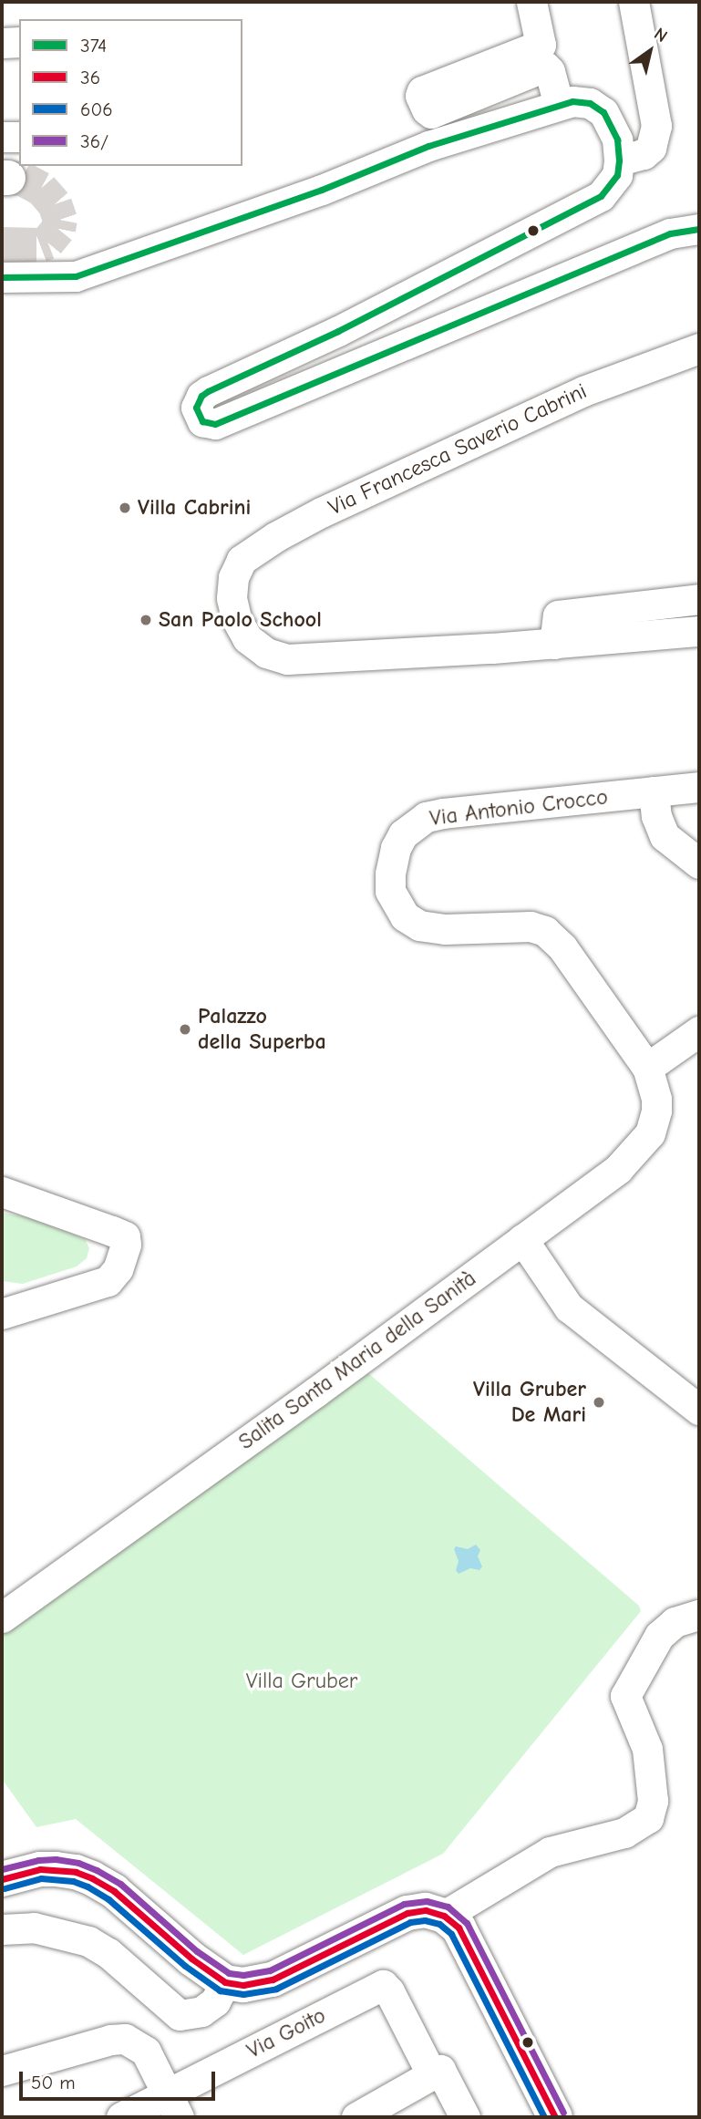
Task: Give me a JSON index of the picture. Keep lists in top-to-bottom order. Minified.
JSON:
{"streets":{"street":["Via Francesca Saverio Cabrini","Via Antonio Crocco","Salita Santa Maria della Sanità","Via Goito"]},"crossings":[["Via Antonio Crocco","Salita Santa Maria della Sanità"]],"parks":["Villa Gruber"],"places":["Villa Cabrini","San Paolo School","Palazzo della Superba","Villa Gruber De Mari"],"lines":["transit line 374","transit line 36/","transit line 36","transit line 606"],"legend":["374","36","606","36/"],"scale_bar":"50 m","north":"top right"}
